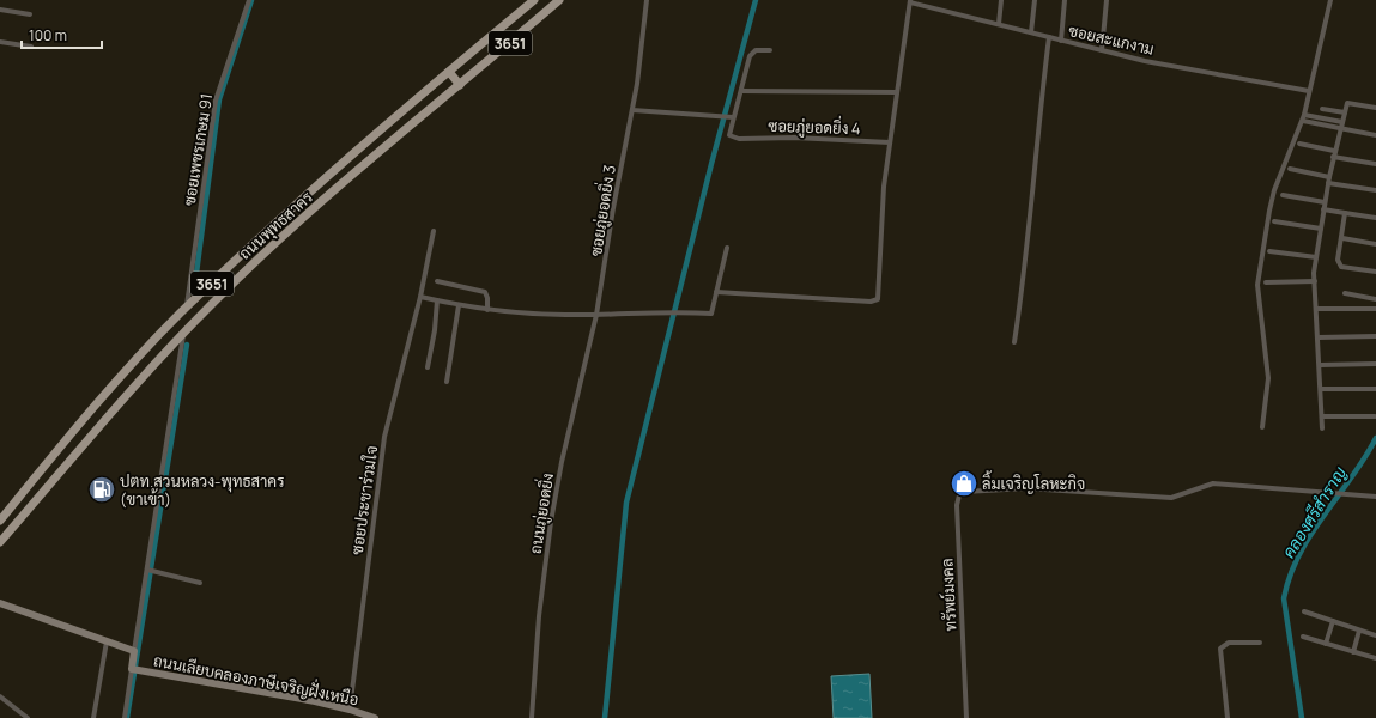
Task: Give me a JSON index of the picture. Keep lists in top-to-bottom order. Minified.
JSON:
{"streets":{"main road":["3651","ถนนพุทธสาคร","ถนนเลียบคลองภาษีเจริญฝั่งเหนือ"],"street":["ซอยสะแกงาม","ซอยภู่ยอดยิ่ง 4","ซอยเพชรเกษม 91","ซอยภู่ยอดยิ่ง 3","ซอยประชาร่วมใจ","ถนนภู่ยอดยิ่ง","ทรัพย์มงคล"]},"crossings":[["ซอยเพชรเกษม 91","ถนนพุทธสาคร"],["ซอยภู่ยอดยิ่ง 3","ถนนภู่ยอดยิ่ง"],["ซอยประชาร่วมใจ","ถนนเลียบคลองภาษีเจริญฝั่งเหนือ"]],"water":["คลองศรีสำราญ"],"places":{"shop":["ลิ้มเจริญโลหะกิจ"],"fuel station":["ปตท.สวนหลวง-พุทธสาคร (ขาเข้า)"]},"scale_bar":"100 m"}
